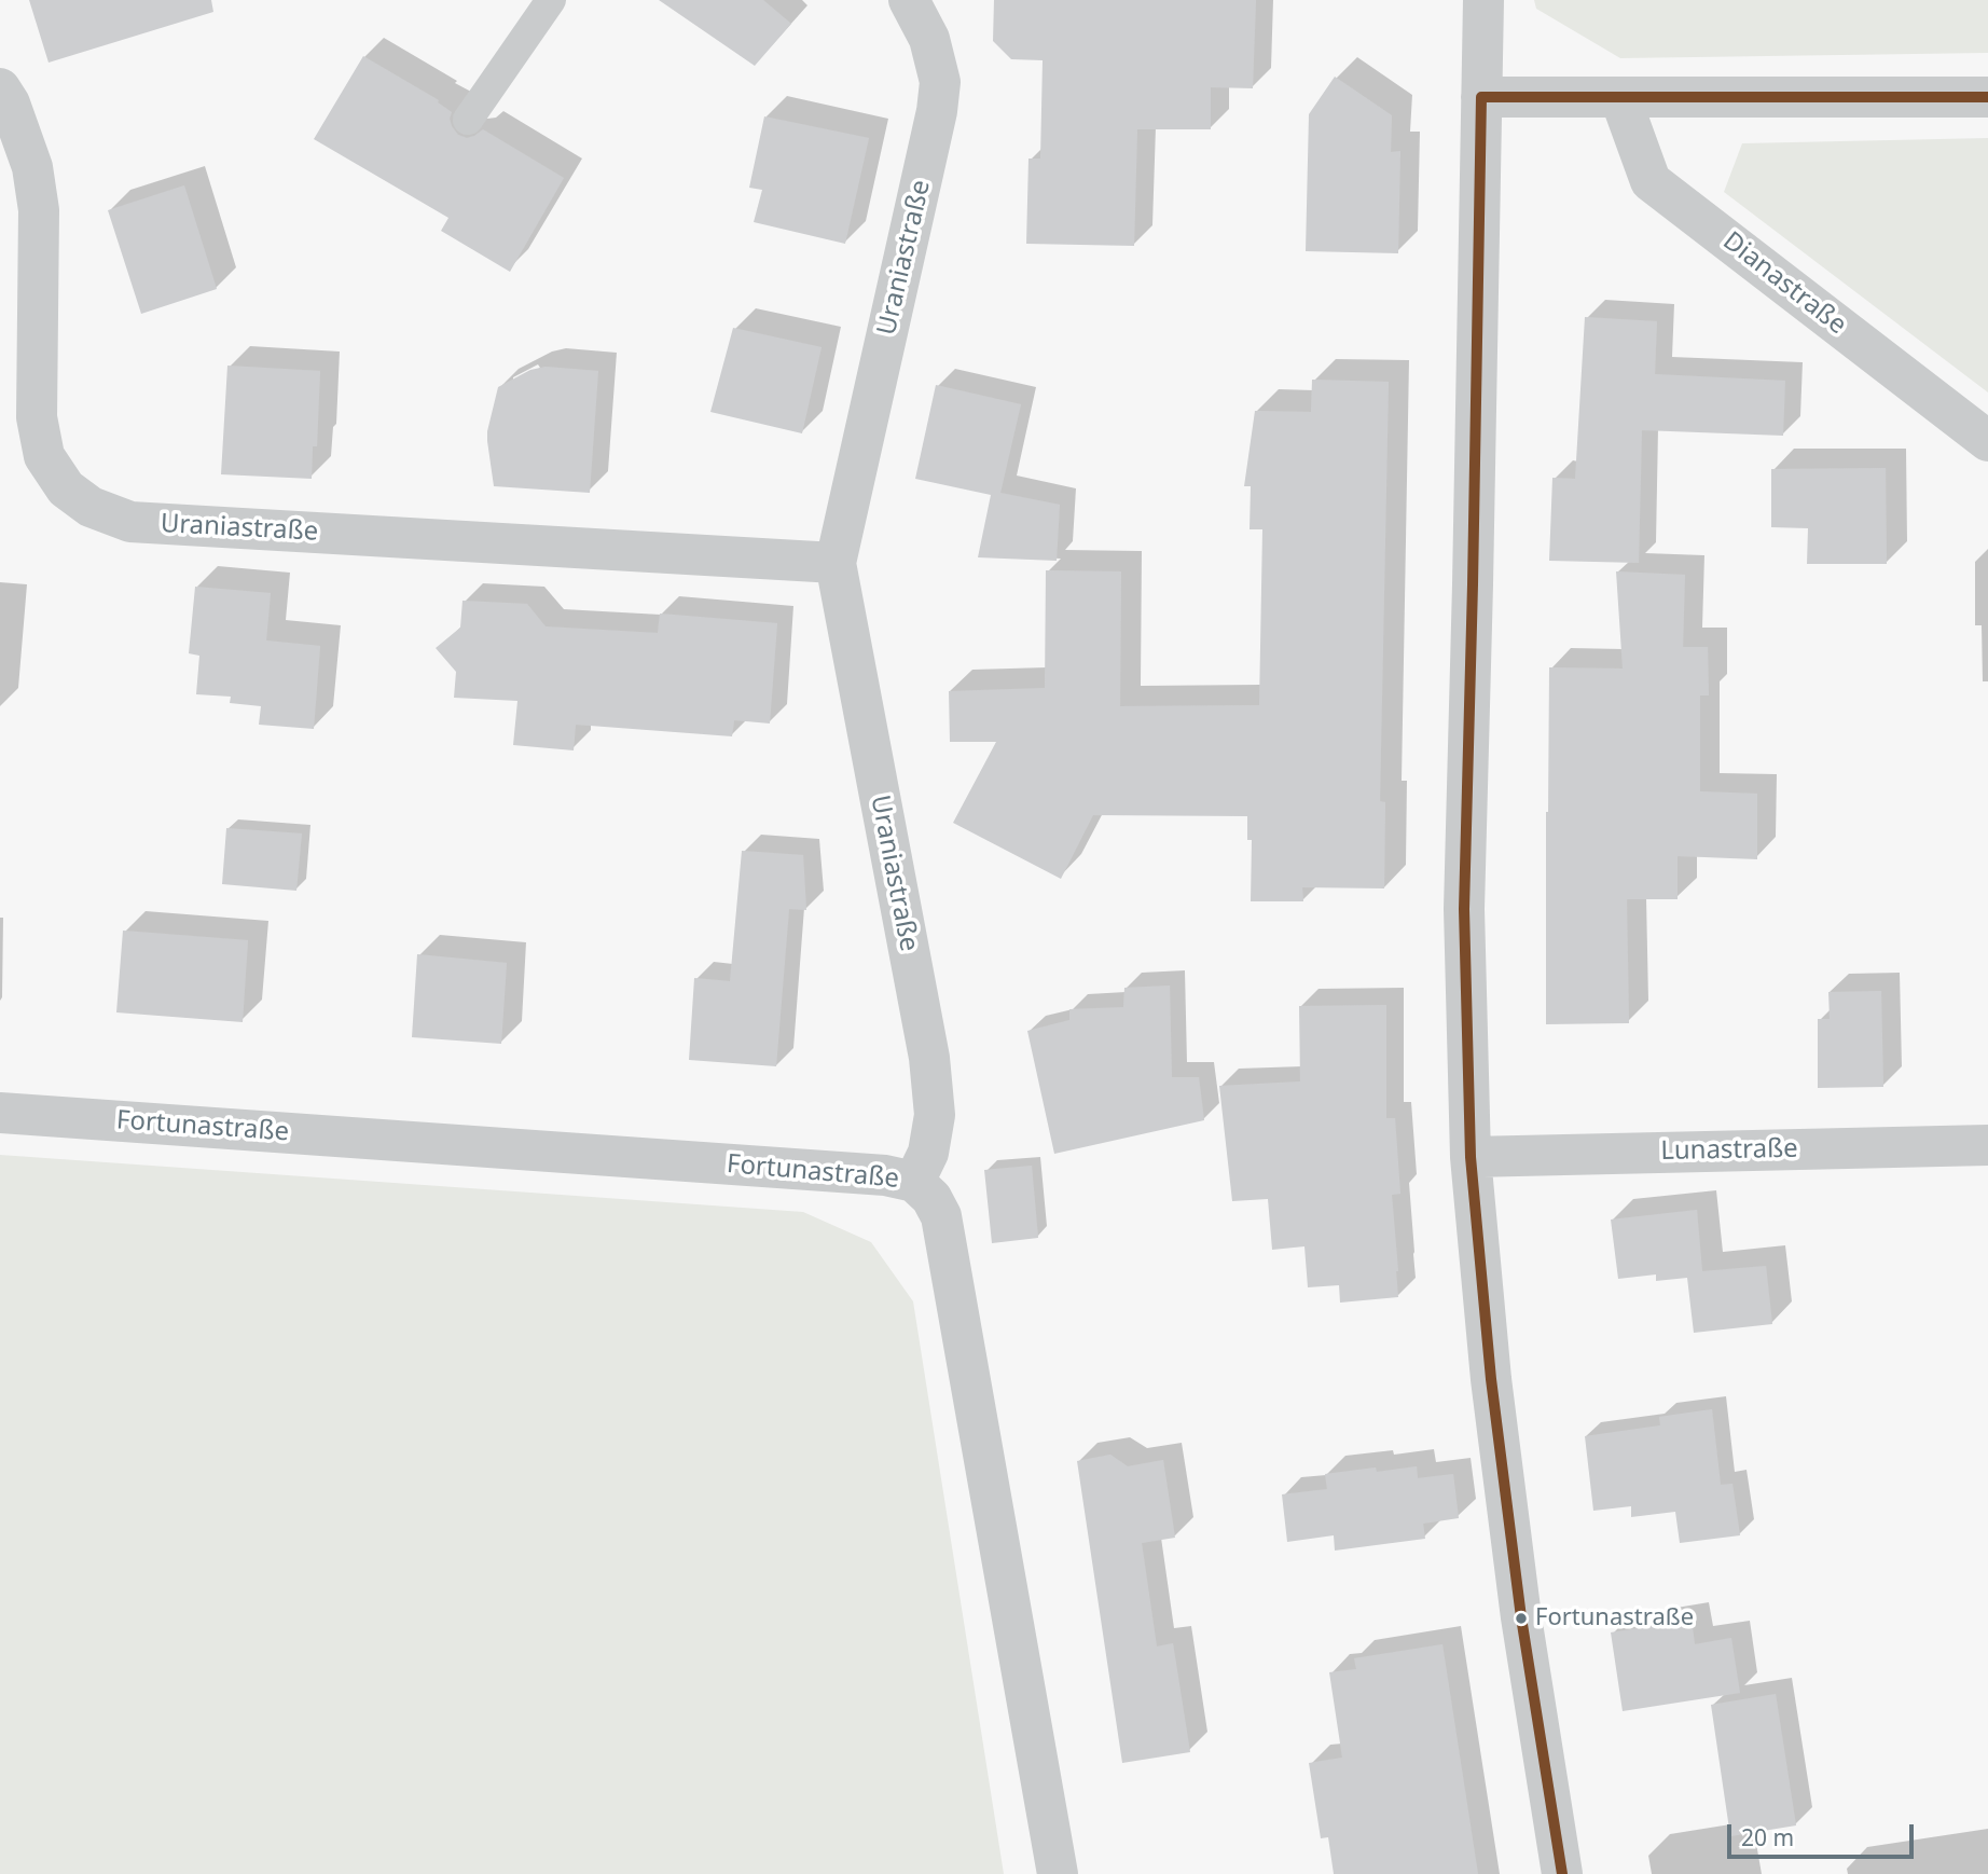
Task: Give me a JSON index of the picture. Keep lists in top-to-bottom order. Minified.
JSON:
{"streets":{"street":["Uraniastraße","Dianastraße","Fortunastraße","Lunastraße"]},"crossings":[["Uraniastraße","Fortunastraße"]],"places":["Fortunastraße"],"scale_bar":"20 m"}
